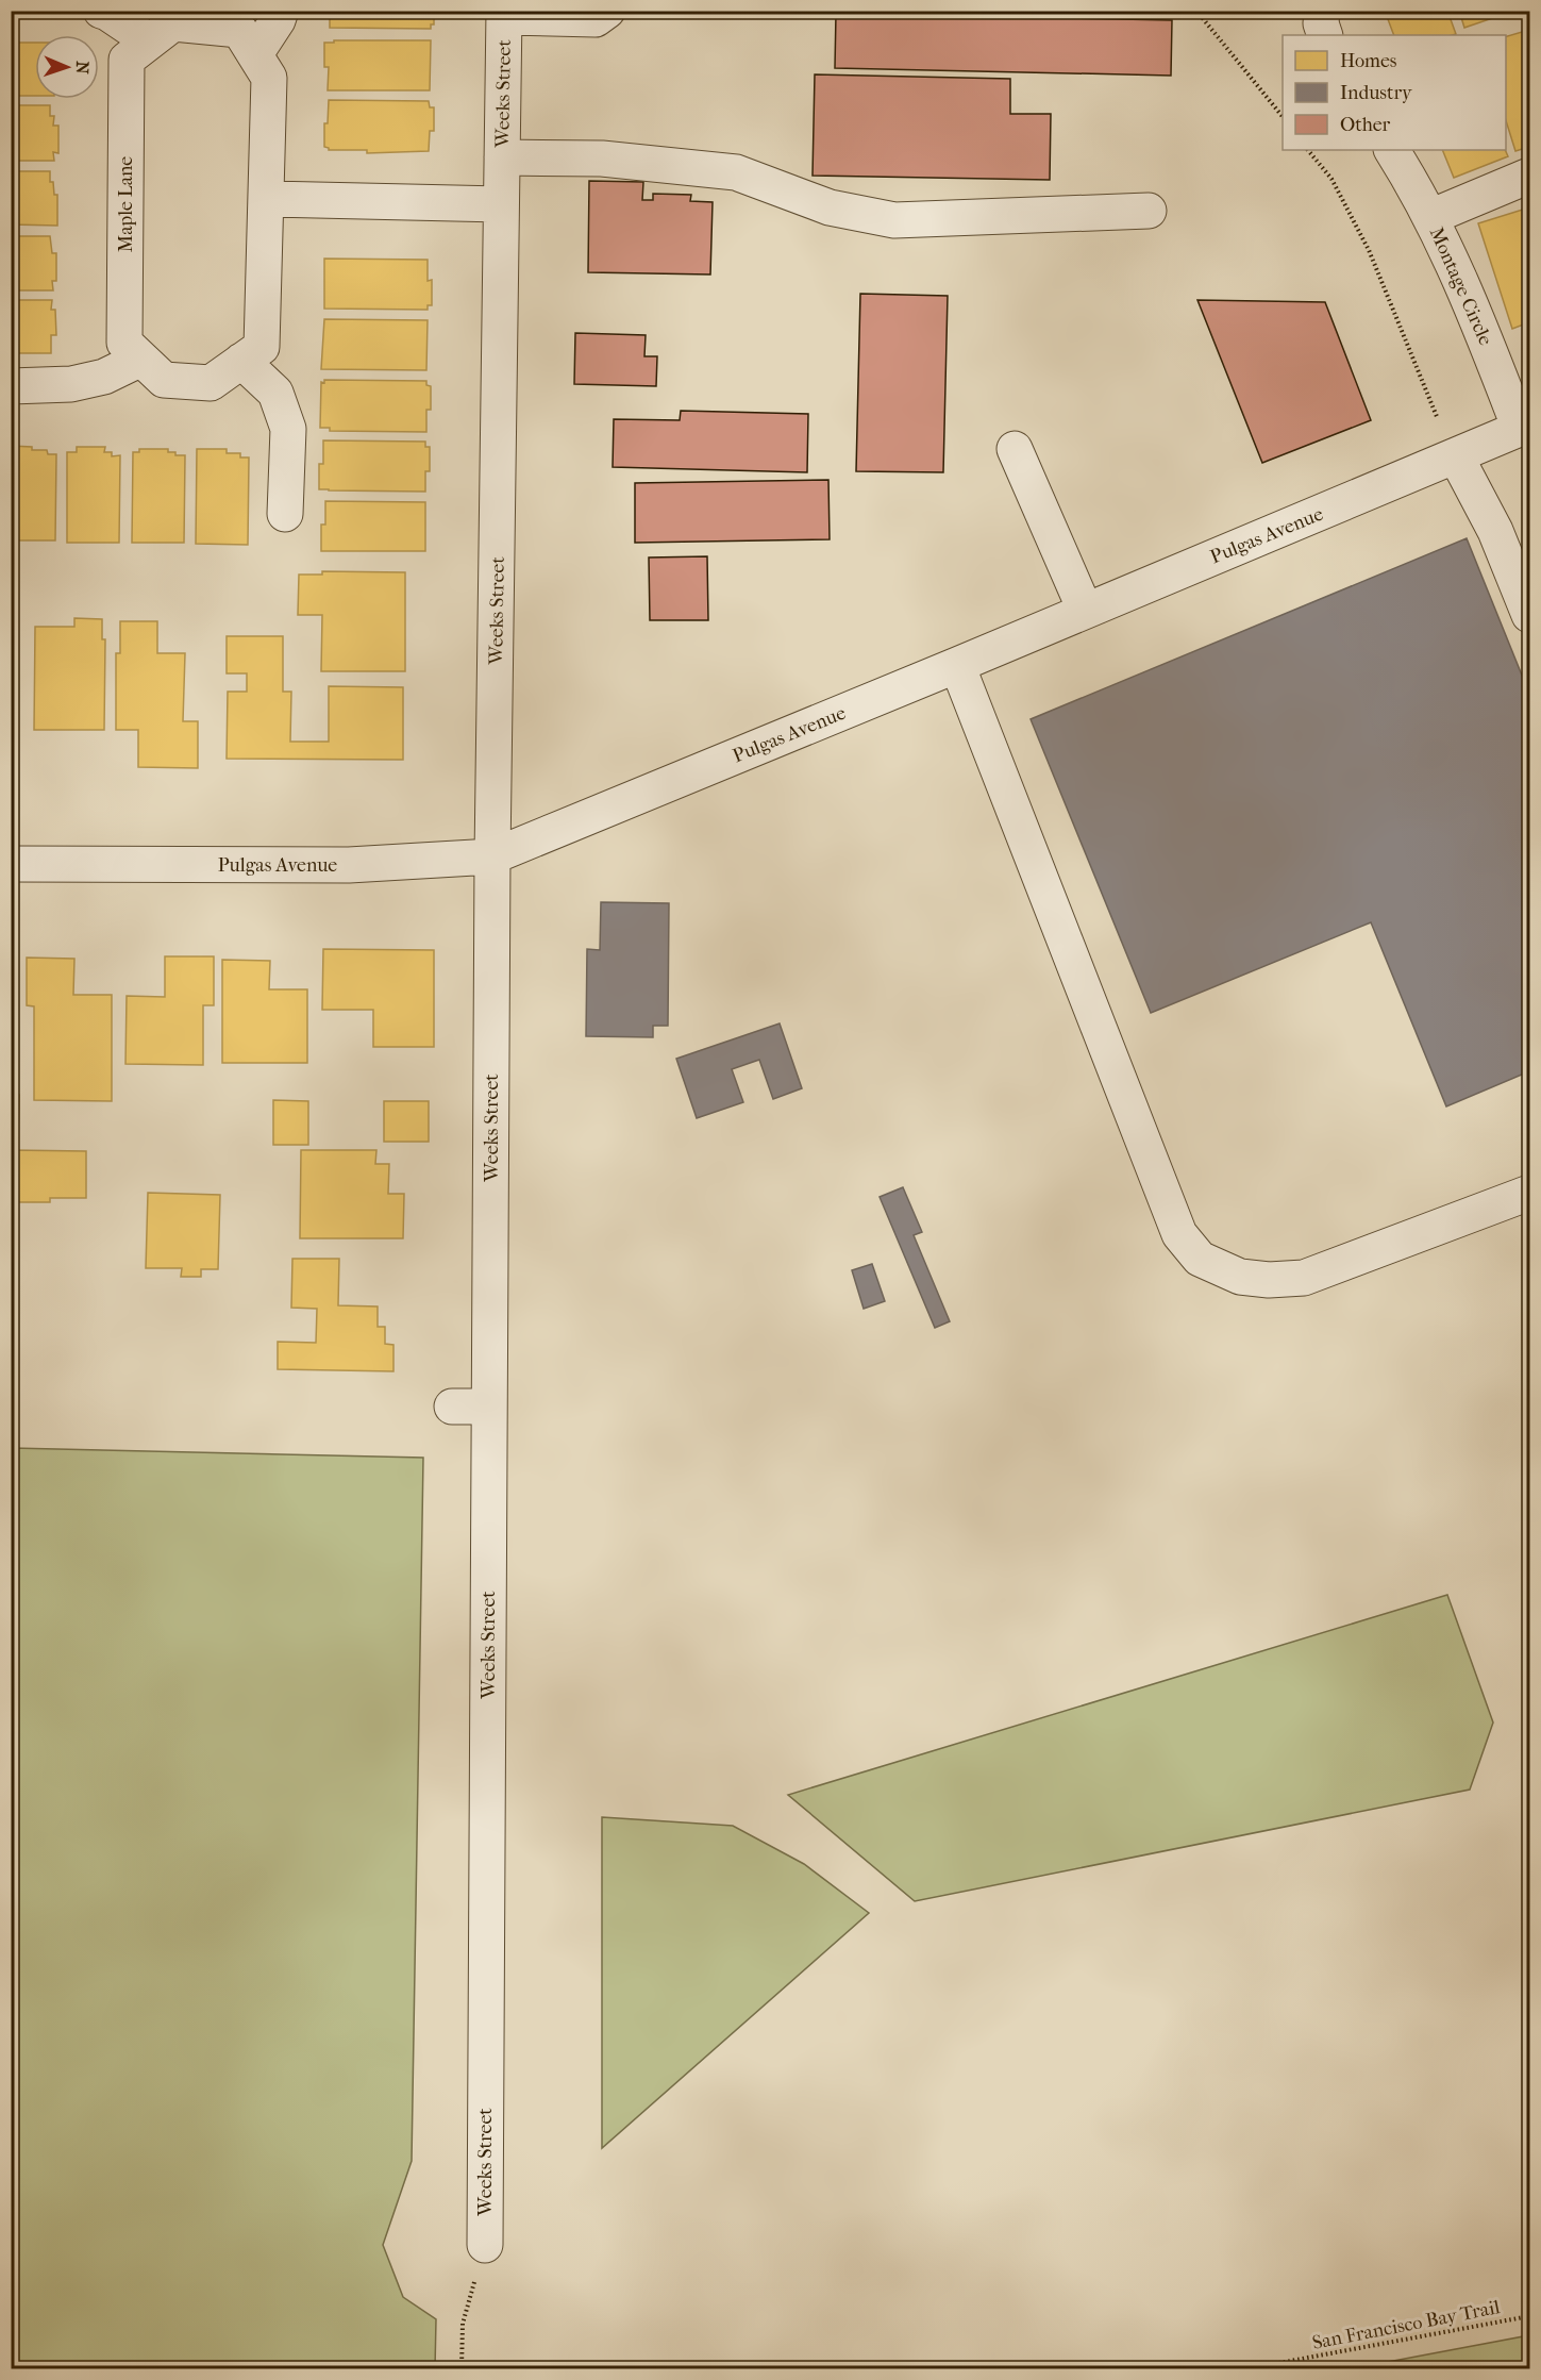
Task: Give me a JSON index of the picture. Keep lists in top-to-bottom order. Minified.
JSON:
{"streets":{"street":["Weeks Street","Maple Lane","Montage Circle","Pulgas Avenue"],"path":["San Francisco Bay Trail"]},"crossings":[["Weeks Street","Pulgas Avenue"],["Montage Circle","Pulgas Avenue"]],"legend":["Homes","Industry","Other"],"north":"right"}
